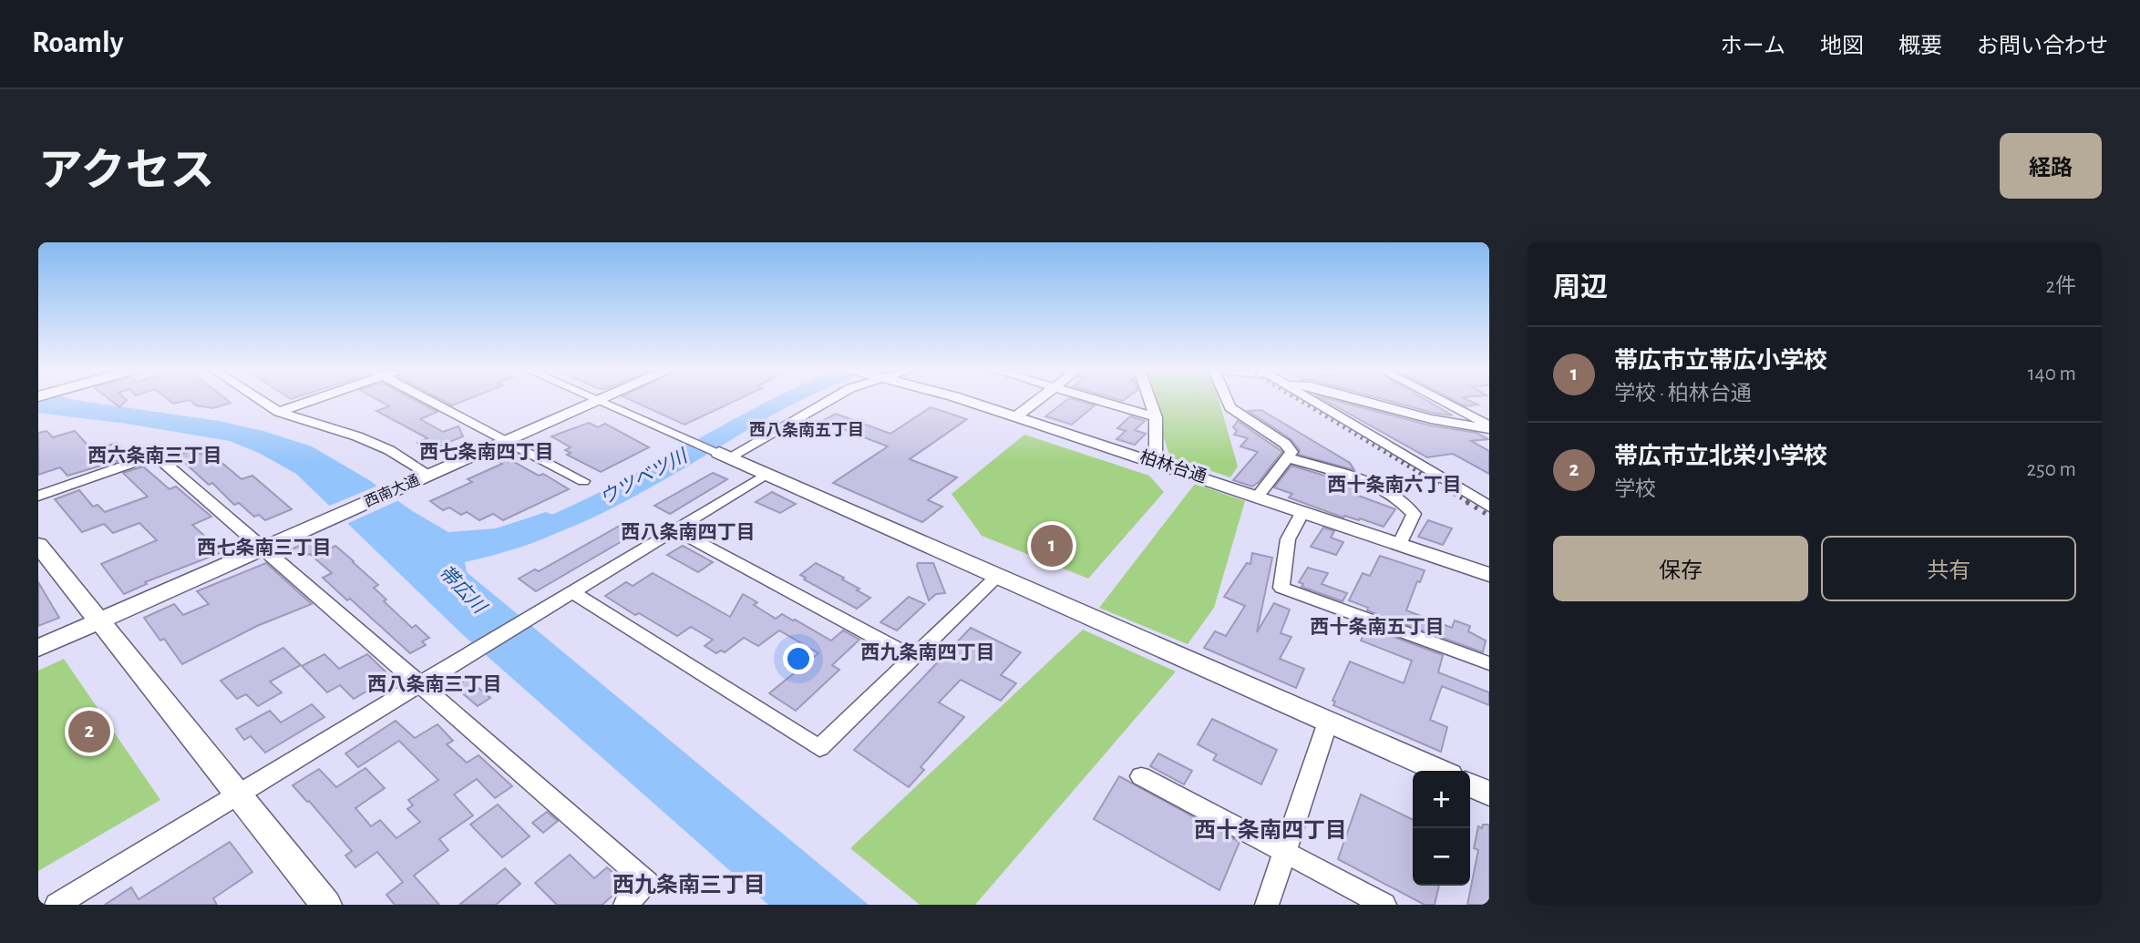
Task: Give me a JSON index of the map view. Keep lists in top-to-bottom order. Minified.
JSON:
{"streets":{"street":["柏林台通","西南大通"]},"districts":["西八条南五丁目","西七条南四丁目","西六条南三丁目","西十条南六丁目","西八条南四丁目","西七条南三丁目","西十条南五丁目","西九条南四丁目","西八条南三丁目","西十条南四丁目","西九条南三丁目"],"water":["ウツベツ川","帯広川"],"page":{"header":"Roamly","nav":["ホーム","地図","概要","お問い合わせ"],"title":"アクセス","buttons":["経路",["保存","共有"]],"heading":["周辺","2件"],"list":[{"mark":"1","name":"帯広市立帯広小学校","note":"学校 · 柏林台通","value":"140 m"},{"mark":"2","name":"帯広市立北栄小学校","note":"学校","value":"250 m"}],"pins":["1","2"],"map_buttons":["+","−"]}}
